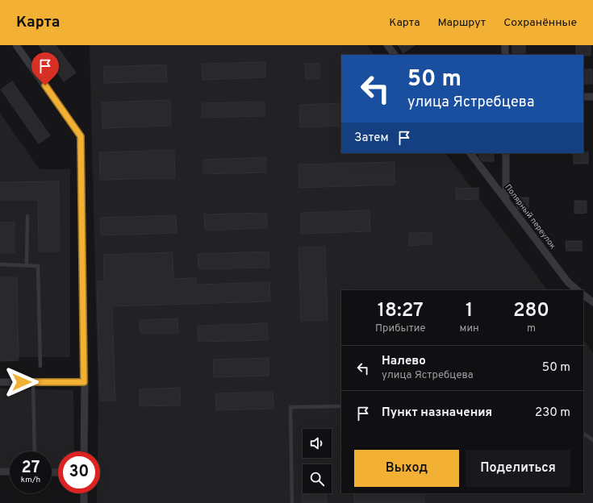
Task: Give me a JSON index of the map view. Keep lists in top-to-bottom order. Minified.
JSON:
{"streets":{"street":["Полярный переулок"]},"page":{"header":"Карта","nav":["Карта","Маршрут","Сохранённые"],"turn":["50 m","улица Ястребцева"],"then":"Затем","eta":["18:27","Прибытие","1","мин","280","m"],"list":[{"name":"Налево","note":"улица Ястребцева","value":"50 m"},{"name":"Пункт назначения","value":"230 m"}],"buttons":["Выход","Поделиться"],"speed":"27 km/h","limit":"30"}}
